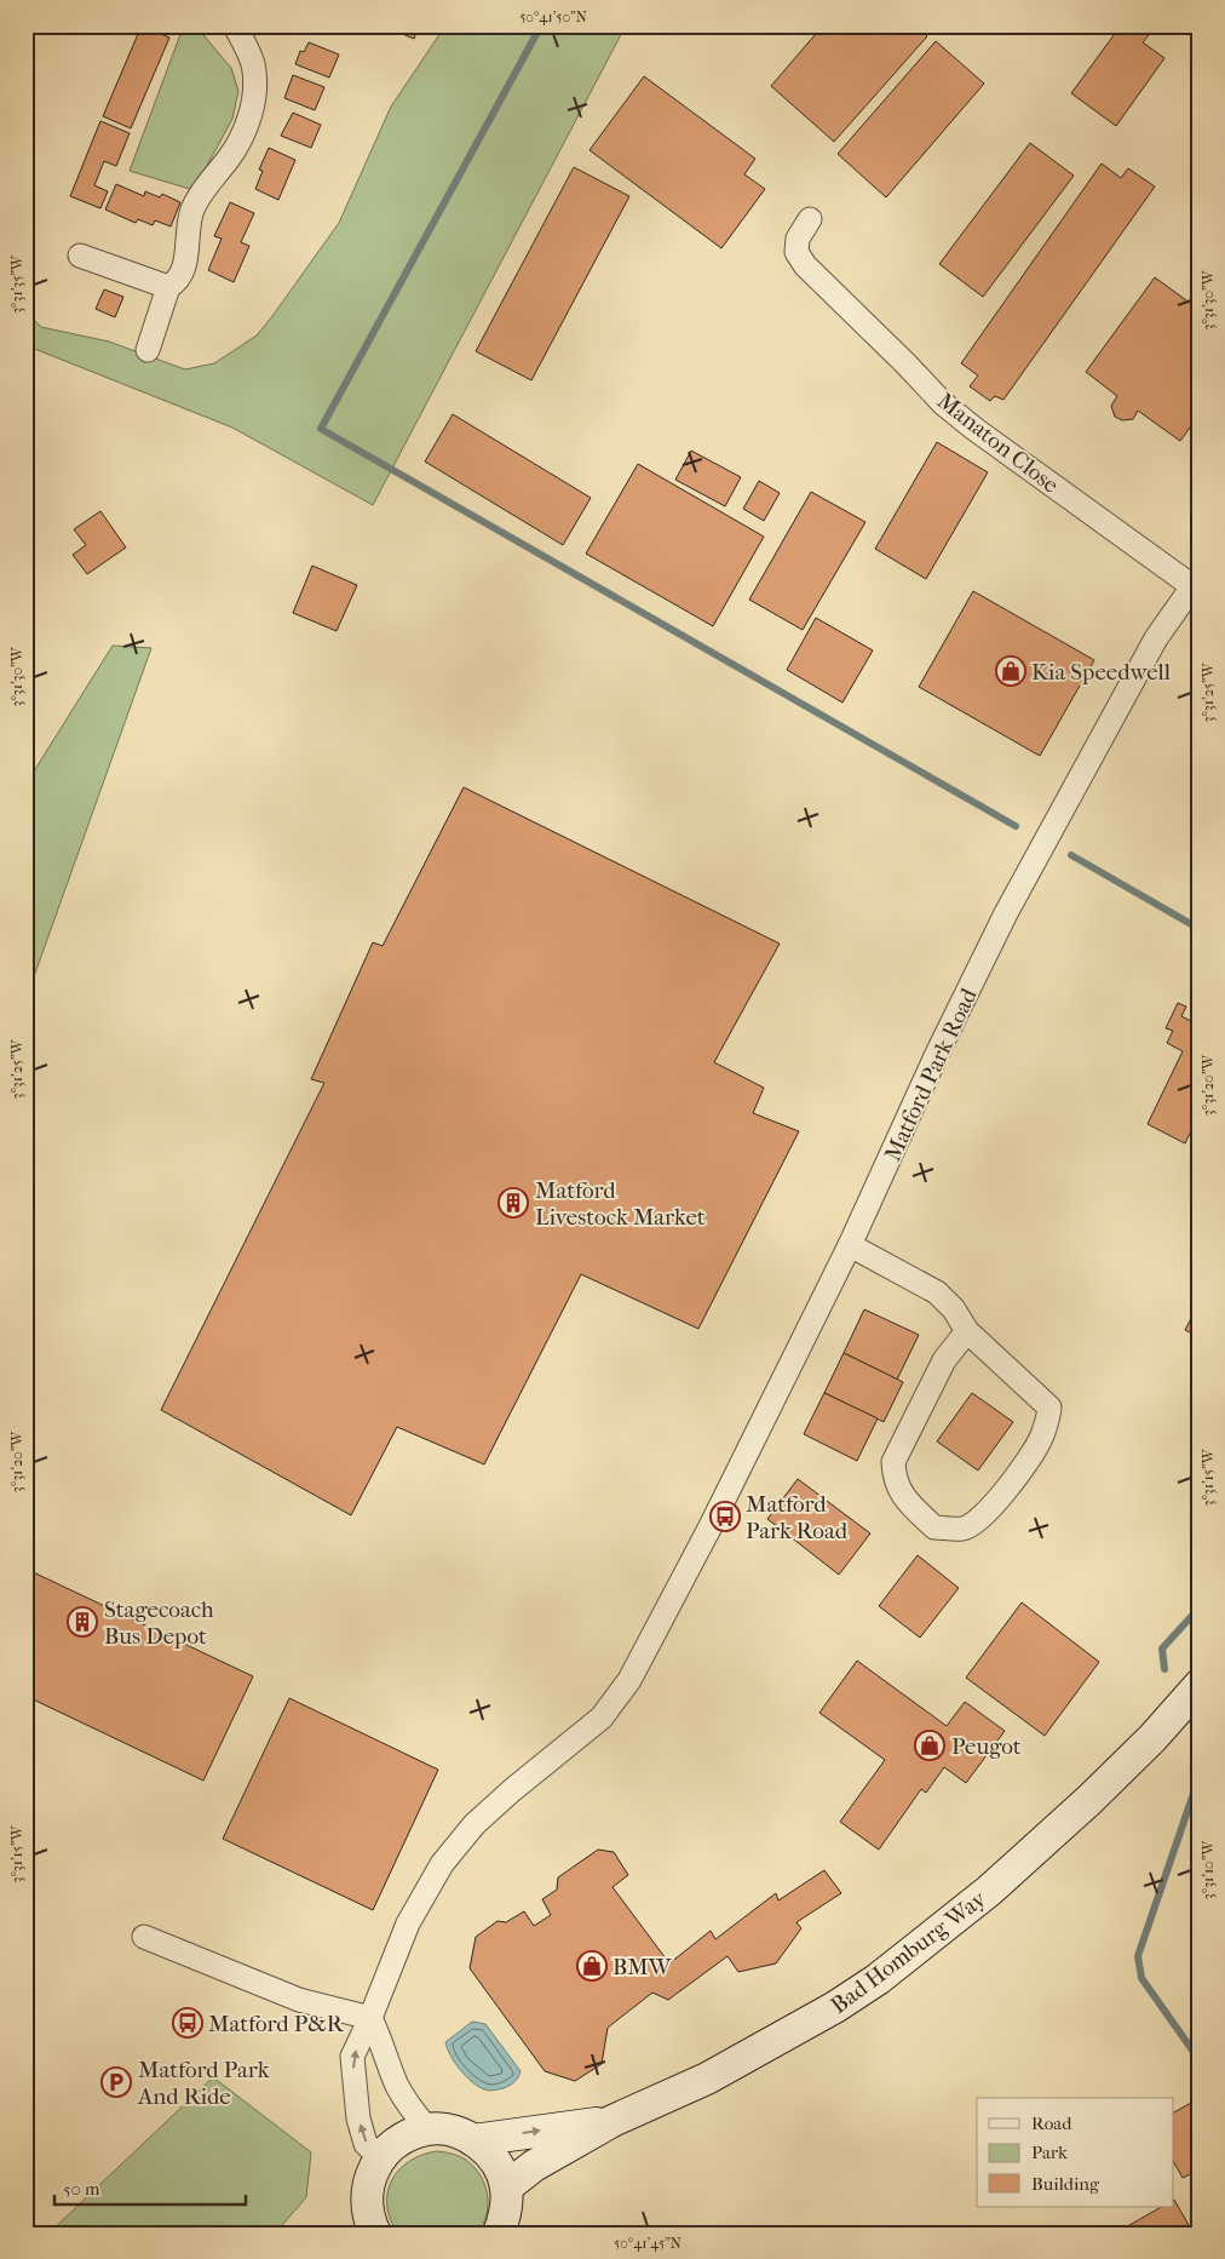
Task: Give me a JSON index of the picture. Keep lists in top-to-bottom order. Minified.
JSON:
{"streets":{"main road":["Bad Homburg Way"],"street":["Manaton Close","Matford Park Road"]},"crossings":[["Manaton Close","Matford Park Road"]],"places":{"shop":["Kia Speedwell","Peugot","BMW"],"building":["Matford Livestock Market","Stagecoach Bus Depot"],"bus stop":["Matford Park Road","Matford P&R"],"parking":["Matford Park And Ride"]},"legend":["Road","Park","Building"],"scale_bar":"50 m","coordinates":["50°41'50\"N","3°31'35\"W","3°31'30\"W","3°31'25\"W","3°31'20\"W","3°31'15\"W","3°31'10\"W","50°41'45\"N"]}
